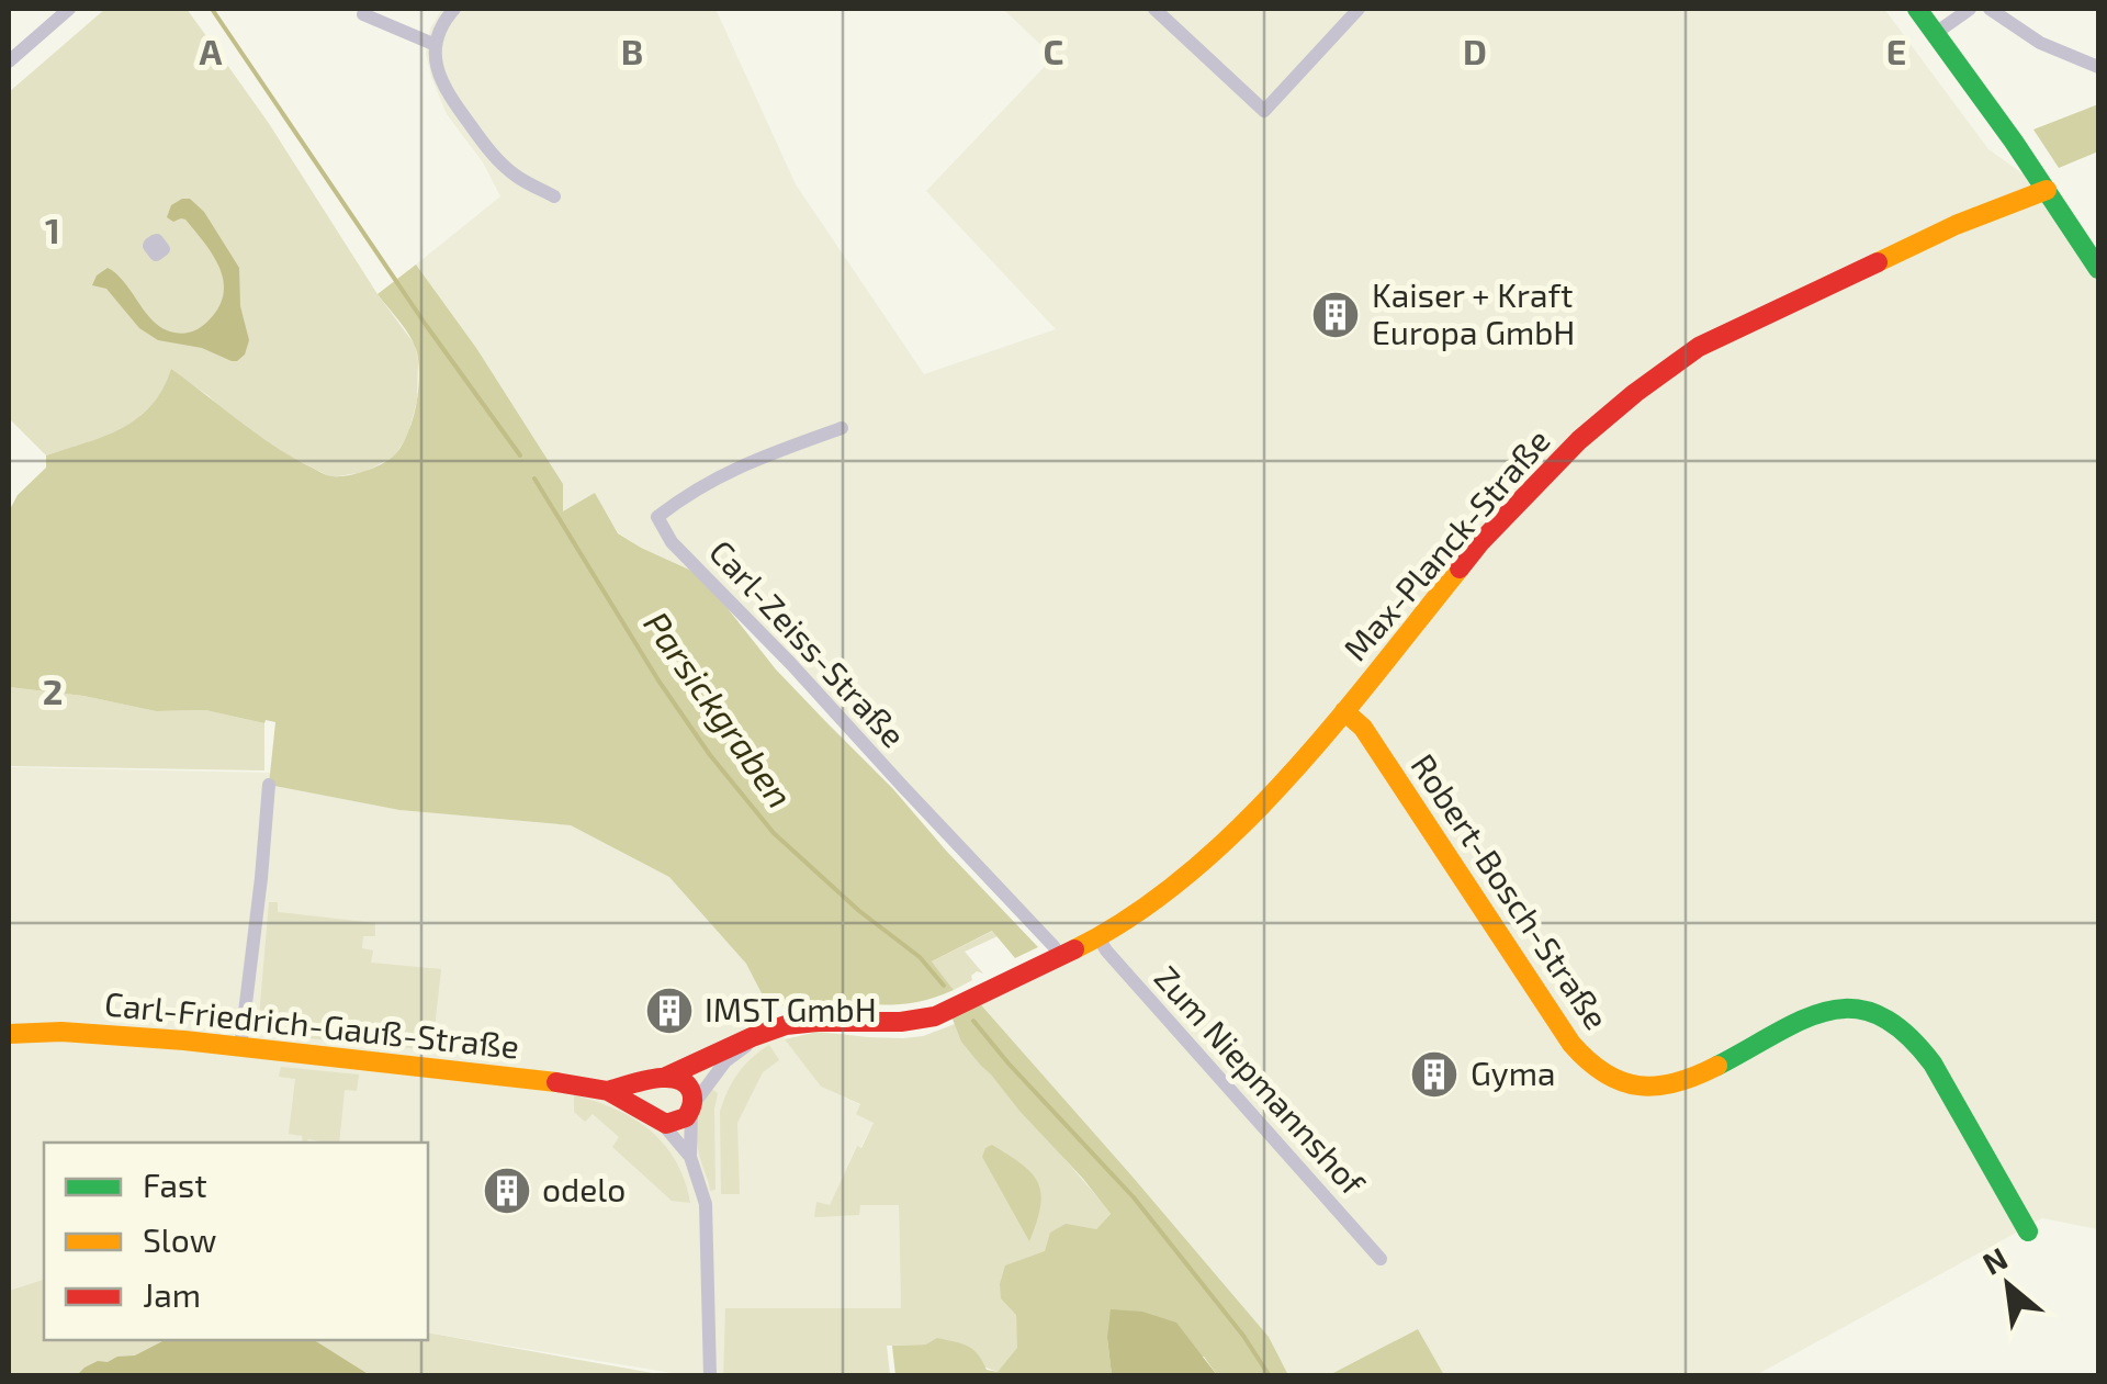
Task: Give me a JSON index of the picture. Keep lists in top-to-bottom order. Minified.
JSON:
{"streets":{"street":["Max-Planck-Straße","Carl-Zeiss-Straße","Robert-Bosch-Straße","Carl-Friedrich-Gauß-Straße","Zum Niepmannshof"]},"crossings":[["Max-Planck-Straße","Carl-Zeiss-Straße"],["Max-Planck-Straße","Robert-Bosch-Straße"],["Max-Planck-Straße","Carl-Friedrich-Gauß-Straße"],["Max-Planck-Straße","Zum Niepmannshof"]],"water":["Parsickgraben"],"places":{"building":["Kaiser + Kraft Europa GmbH","IMST GmbH","Gyma","odelo"]},"legend":["Fast","Slow","Jam"],"north":"top left","grid":{"columns":["A","B","C","D","E"],"rows":["1","2"]}}
